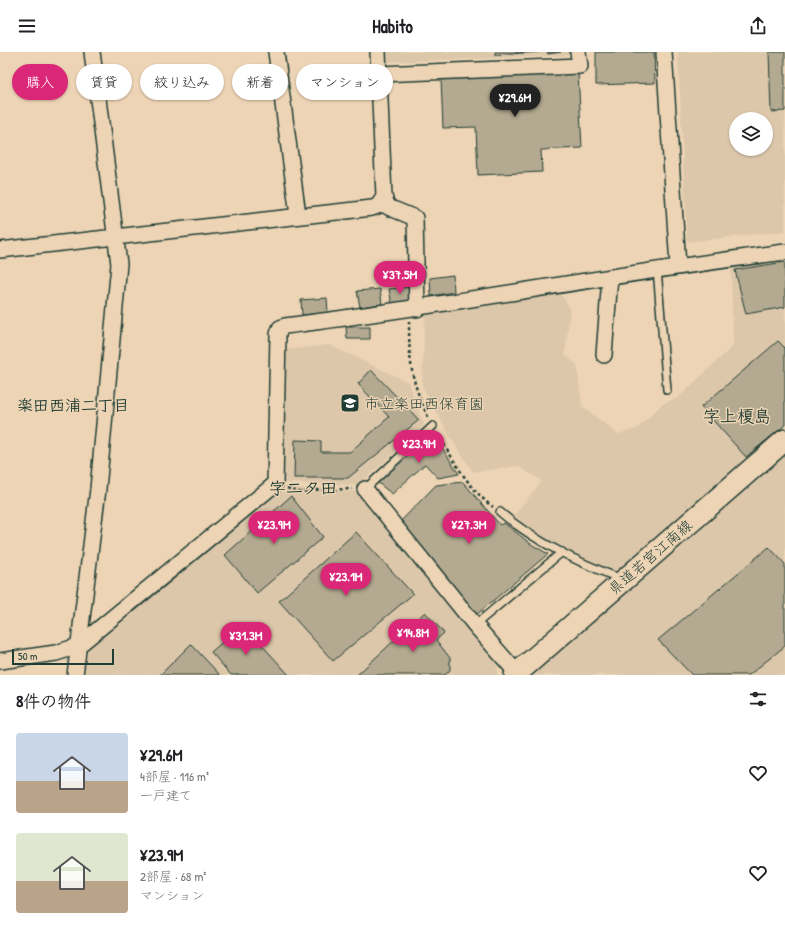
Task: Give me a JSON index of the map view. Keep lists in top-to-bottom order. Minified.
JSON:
{"streets":{"main road":["県道若宮江南線"]},"districts":["楽田西浦二丁目","字上榎島","字二タ田"],"places":{"school or university":["市立楽田西保育園"]},"scale_bar":"50 m","page":{"header":"Habito","chip":["購入","賃貸","絞り込み","新着","マンション"],"price":["¥29.6M","¥37.5M","¥23.9M","¥23.9M","¥27.3M","¥23.1M","¥14.8M","¥31.3M"],"scale":"50 m","heading":"8件の物件","list":[{"name":"¥29.6M","note":"4部屋 · 116 m² · 一戸建て"},{"name":"¥23.9M","note":"2部屋 · 68 m² · マンション"}]}}
